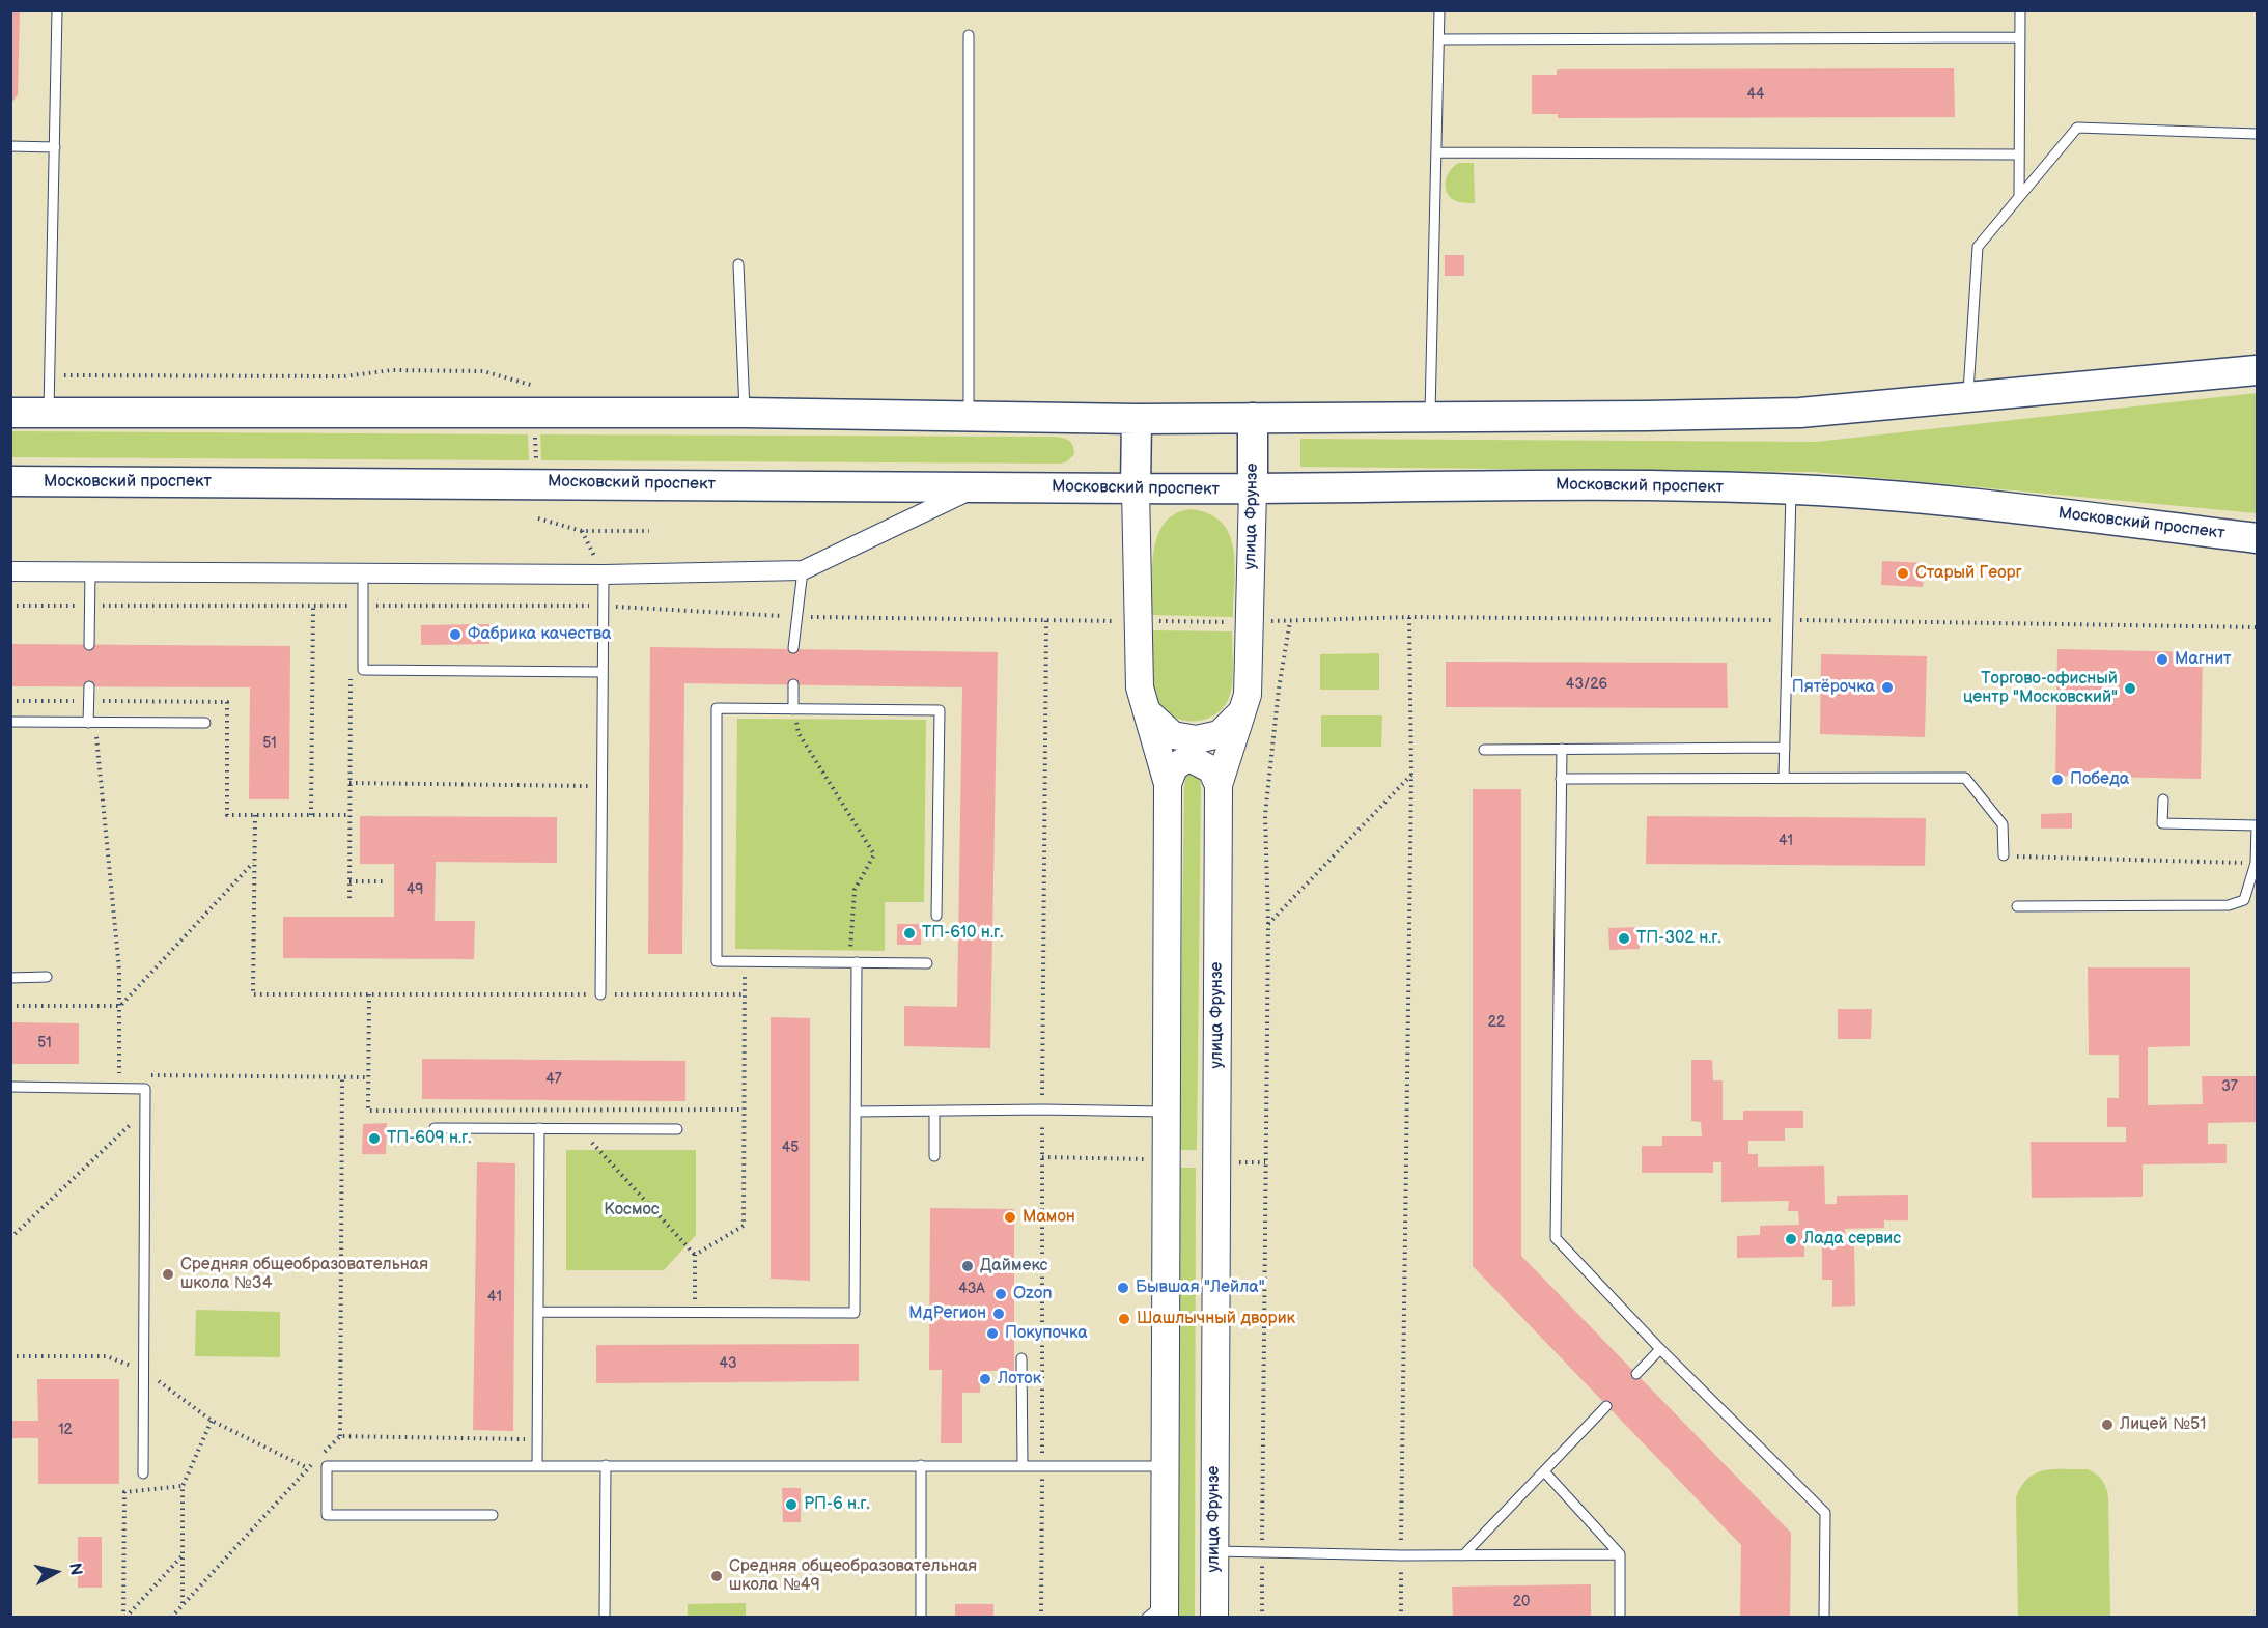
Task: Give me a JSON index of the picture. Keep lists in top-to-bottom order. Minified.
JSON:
{"streets":{"main road":["Московский проспект","улица Фрунзе"]},"crossings":[["Московский проспект","улица Фрунзе"]],"parks":["Космос"],"places":["Старый Георг","Фабрика качества","Магнит","Пятёрочка","Торгово-офисный центр \"Московский\"","Победа","ТП-610 н.г.","ТП-302 н.г.","ТП-609 н.г.","Мамон","Лада сервис","Даймекс","Средняя общеобразовательная школа №34","Бывшая \"Лейла\"","Ozon","МдРегион","Шашлычный дворик","Покупочка","Лоток","Лицей №51","РП-6 н.г.","Средняя общеобразовательная школа №49"],"house_numbers":["44","43/26","51","41","49","22","51","47","37","45","43А","41","43","12","20"],"north":"right"}
